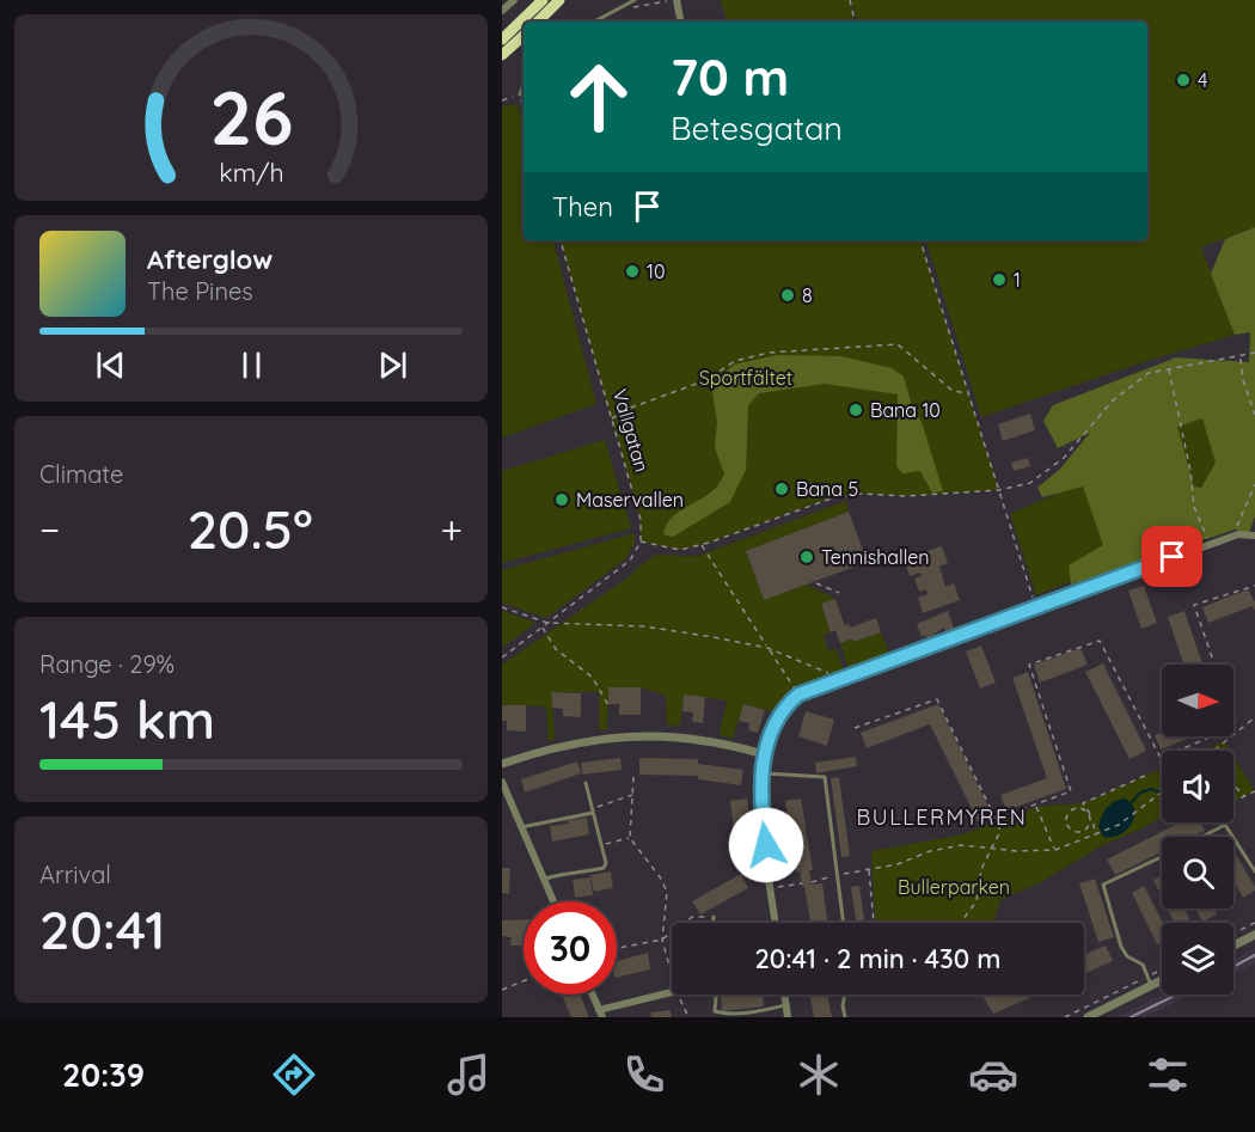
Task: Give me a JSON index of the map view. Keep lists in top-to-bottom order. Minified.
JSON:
{"streets":{"path":["Vallgatan"]},"districts":["BULLERMYREN"],"parks":["Sportfältet","Bullerparken"],"places":["4","10","1","8","Bana 10","Bana 5","Maservallen","Tennishallen"],"north":"right","page":{"turn":["70 m","Betesgatan"],"then":"Then","song":["Afterglow","The Pines"],"tile":["Climate",["Range · 29%","145 km"],["Arrival","20:41"]],"heat":["−","20.5°","+"],"limit":"30","trip":"20:41 · 2 min · 430 m","tabs":"20:39","gauge":["26","km/h"]}}
